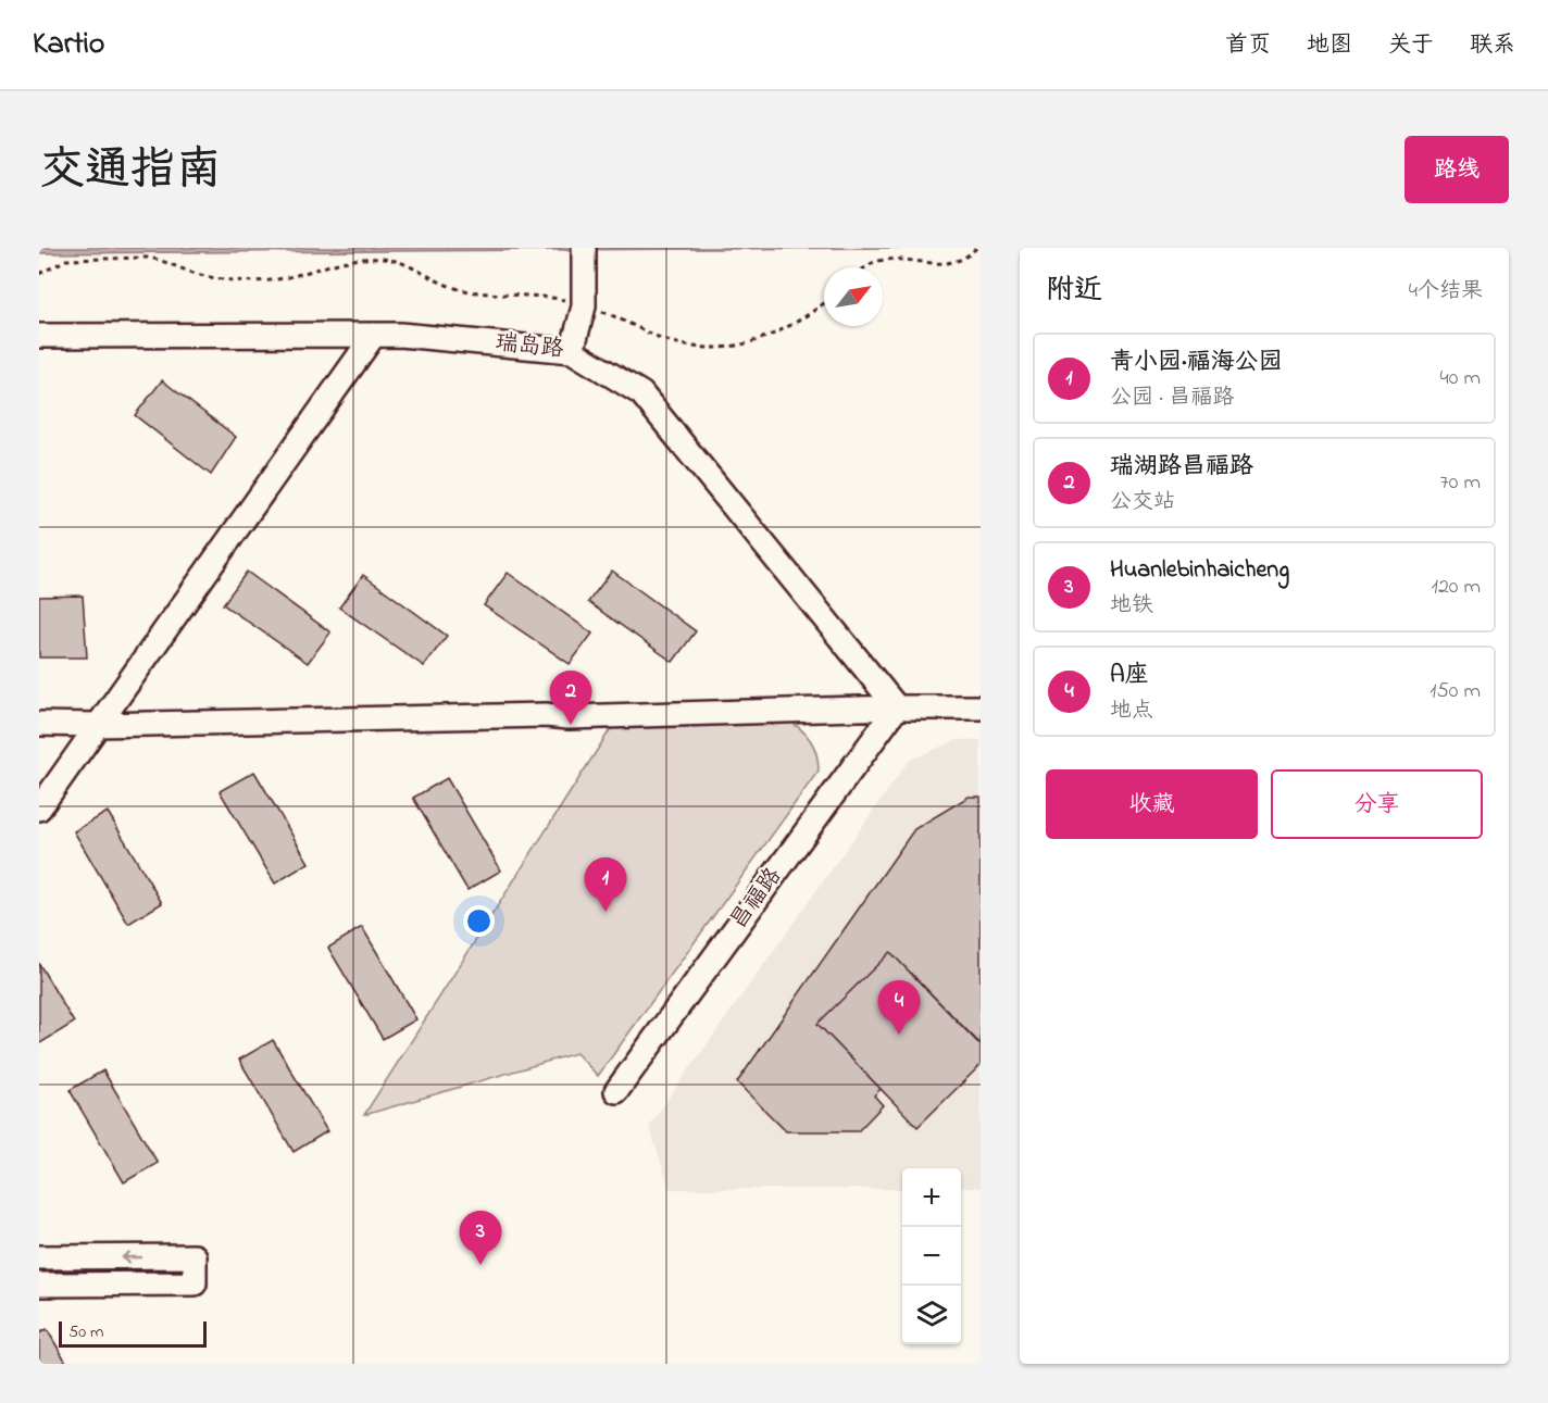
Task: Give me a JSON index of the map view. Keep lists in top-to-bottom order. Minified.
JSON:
{"streets":{"street":["瑞岛路","昌福路"]},"crossings":[["瑞岛路","昌福路"]],"scale_bar":"50 m","north":"top right","page":{"header":"Kartio","nav":["首页","地图","关于","联系"],"title":"交通指南","buttons":["路线",["收藏","分享"]],"heading":["附近","4个结果"],"list":[{"mark":"1","name":"青小园·福海公园","note":"公园 · 昌福路","value":"40 m"},{"mark":"2","name":"瑞湖路昌福路","note":"公交站","value":"70 m"},{"mark":"3","name":"Huanlebinhaicheng","note":"地铁","value":"120 m"},{"mark":"4","name":"A座","note":"地点","value":"150 m"}],"pins":["2","1","4","3"],"map_buttons":["+","−"],"scale":"50 m"}}
